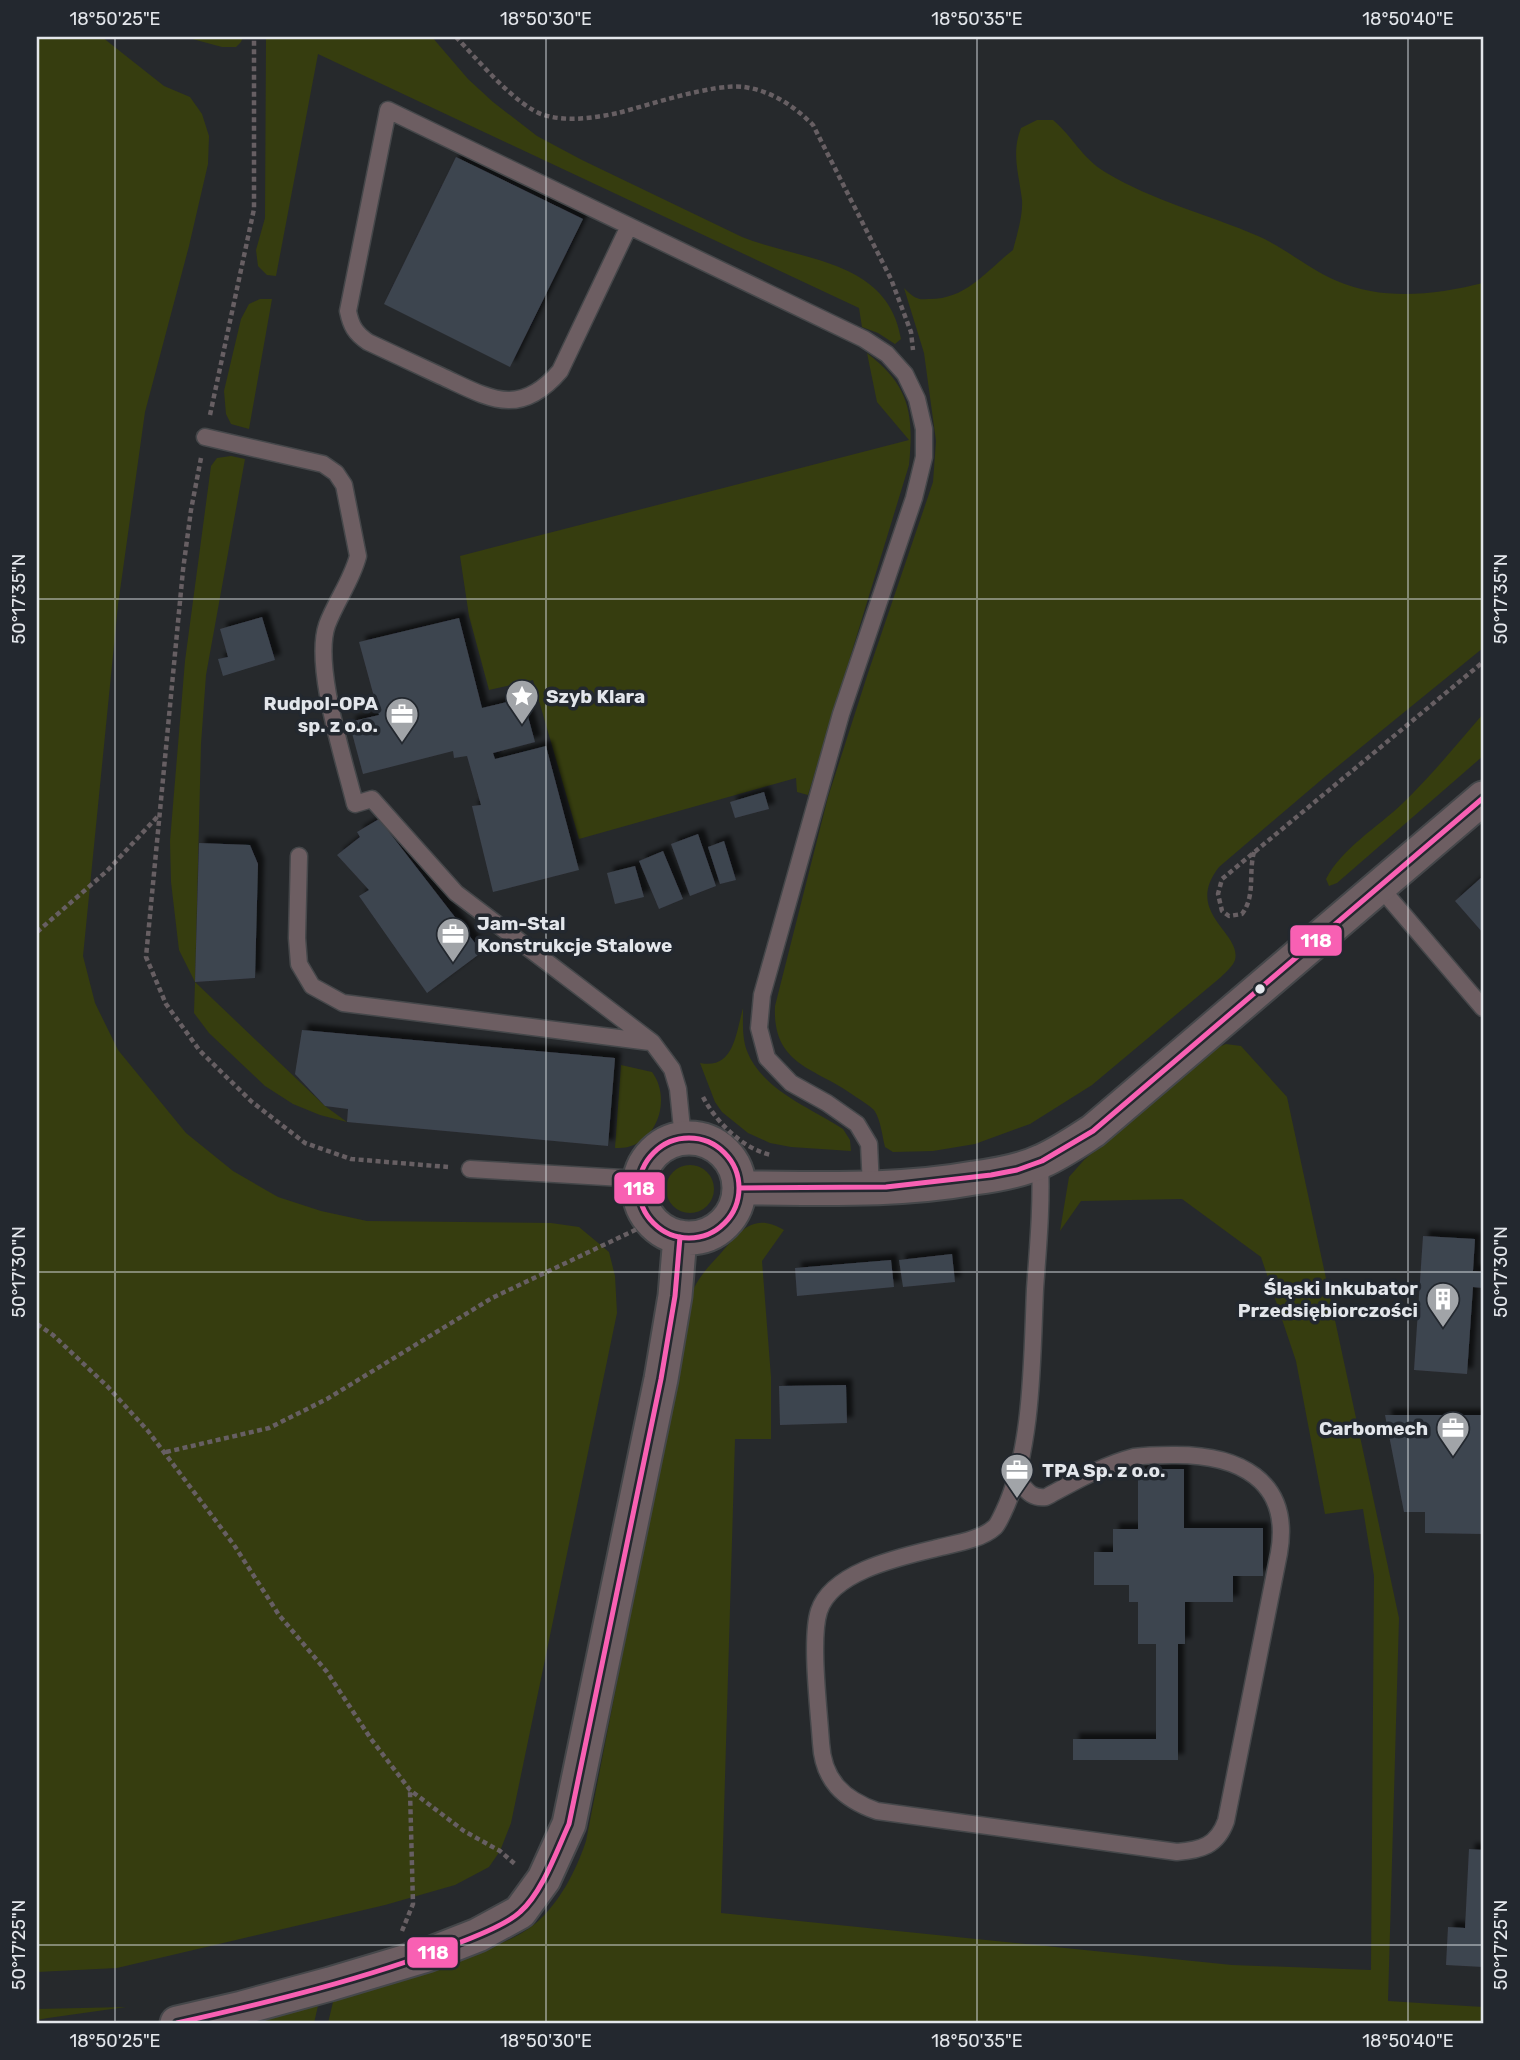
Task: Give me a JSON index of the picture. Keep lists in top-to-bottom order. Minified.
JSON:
{"places":{"place":["Szyb Klara"],"office":["Rudpol-OPA sp. z o.o.","Jam-Stal Konstrukcje Stalowe","Carbomech","TPA Sp. z o.o."],"building":["Śląski Inkubator Przedsiębiorczości"]},"lines":["transit line 118"],"coordinates":["18°50'25\"E","18°50'30\"E","18°50'35\"E","18°50'40\"E","50°17'35\"N","50°17'30\"N","50°17'25\"N"]}
